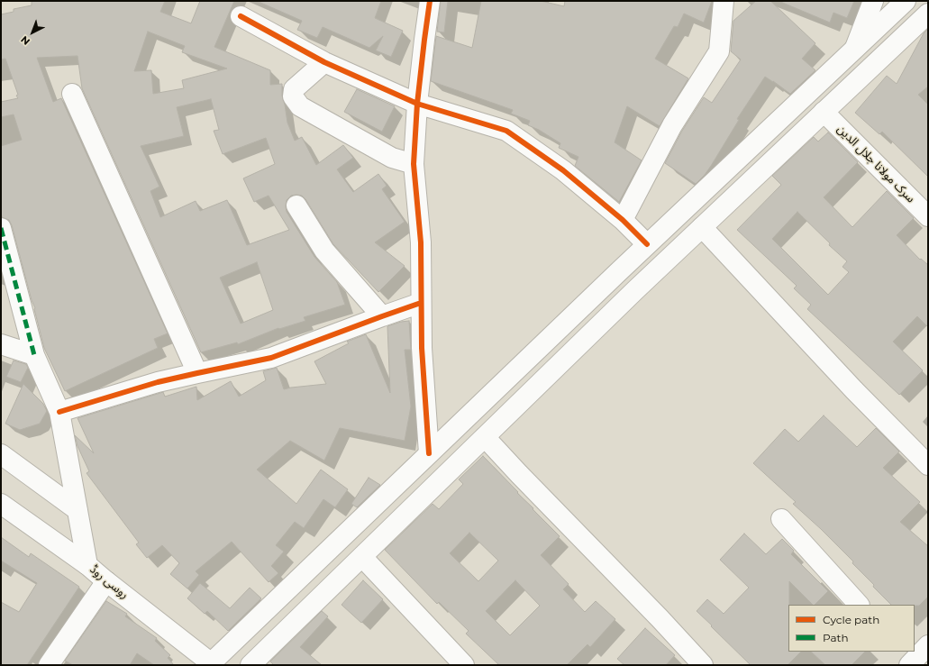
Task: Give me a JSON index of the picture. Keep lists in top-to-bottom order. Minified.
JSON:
{"streets":{"street":["سرک مولانا جلال الدین","روسی روڈ"]},"legend":["Cycle path","Path"],"north":"bottom left"}
